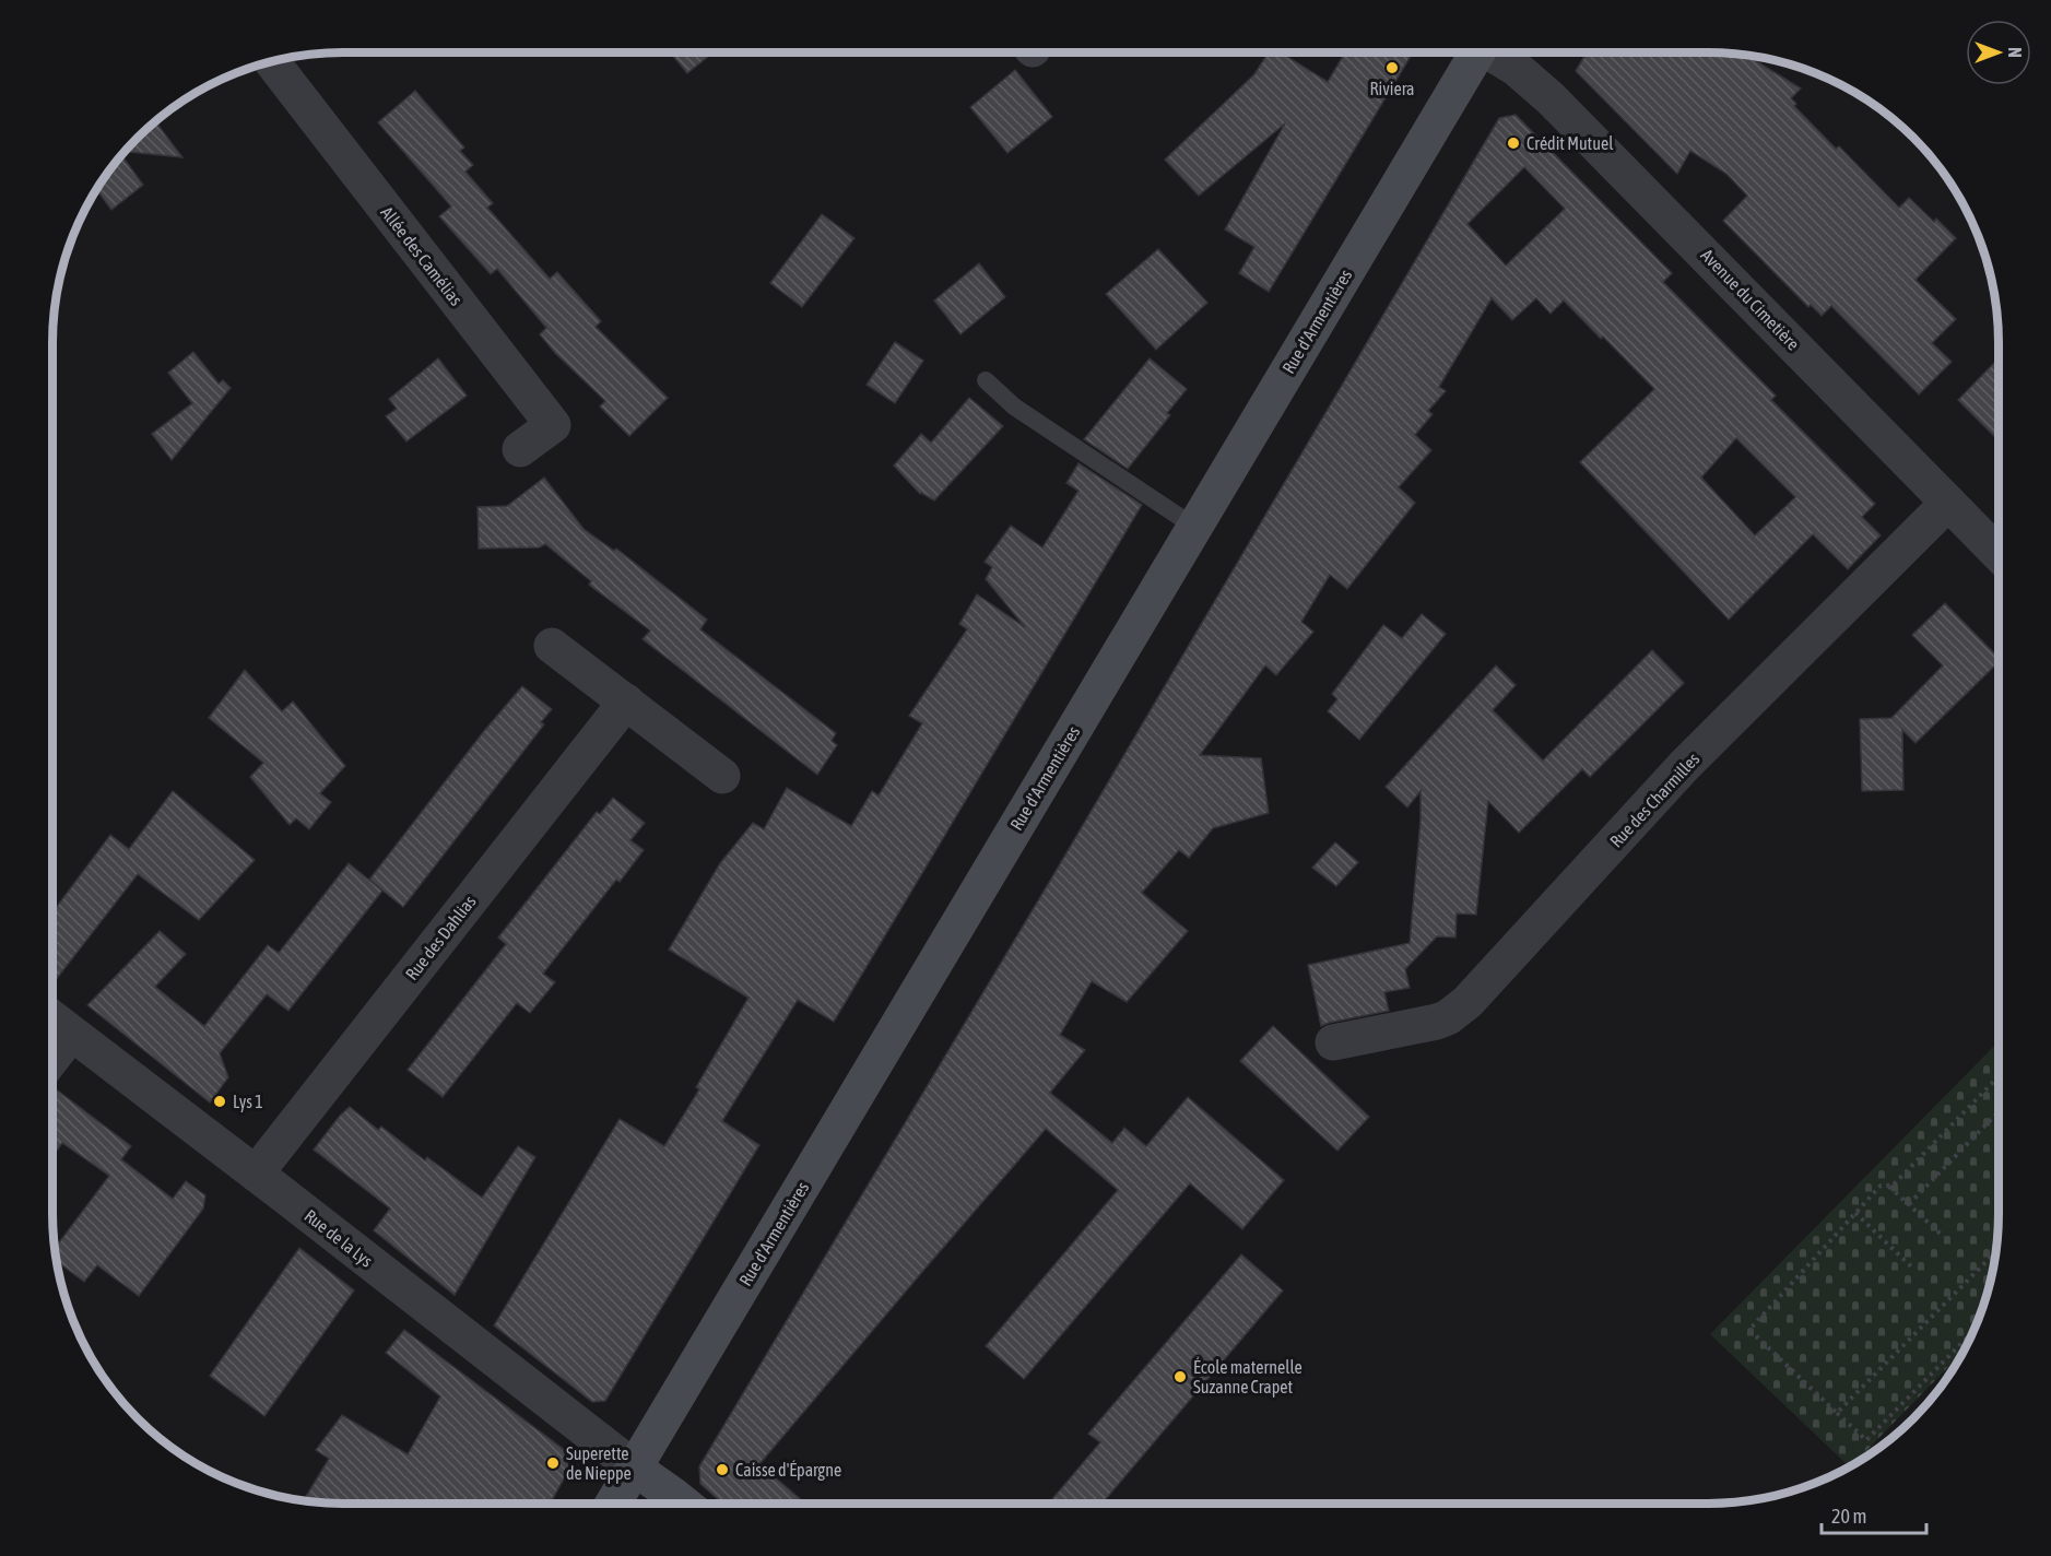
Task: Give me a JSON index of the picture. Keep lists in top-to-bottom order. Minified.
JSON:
{"streets":{"main road":["Rue d'Armentières"],"street":["Allée des Camélias","Avenue du Cimetière","Rue des Charmilles","Rue des Dahlias","Rue de la Lys"]},"crossings":[["Avenue du Cimetière","Rue des Charmilles"],["Rue d'Armentières","Rue de la Lys"],["Rue des Dahlias","Rue de la Lys"]],"places":["Riviera","Crédit Mutuel","Lys 1","École maternelle Suzanne Crapet","Superette de Nieppe","Caisse d'Épargne"],"scale_bar":"20 m","north":"right"}
